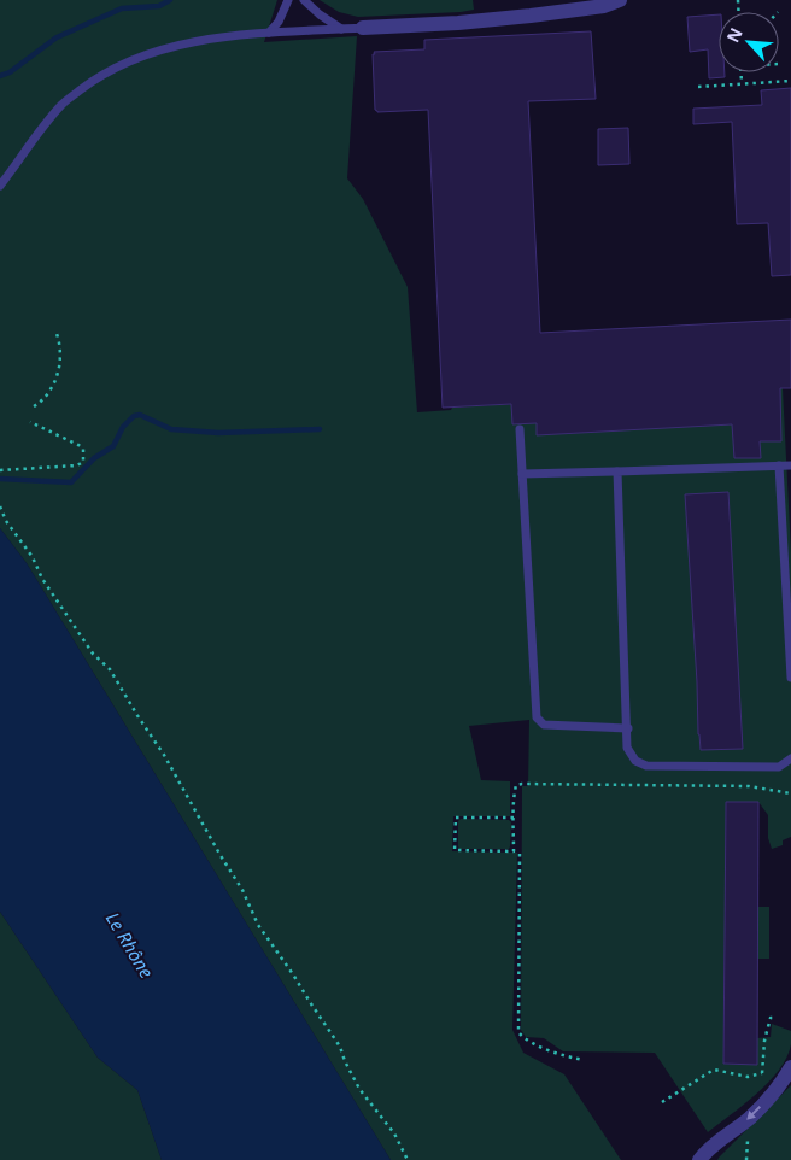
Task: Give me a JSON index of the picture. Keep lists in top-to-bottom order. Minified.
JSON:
{"water":["Le Rhône"],"north":"top left"}
